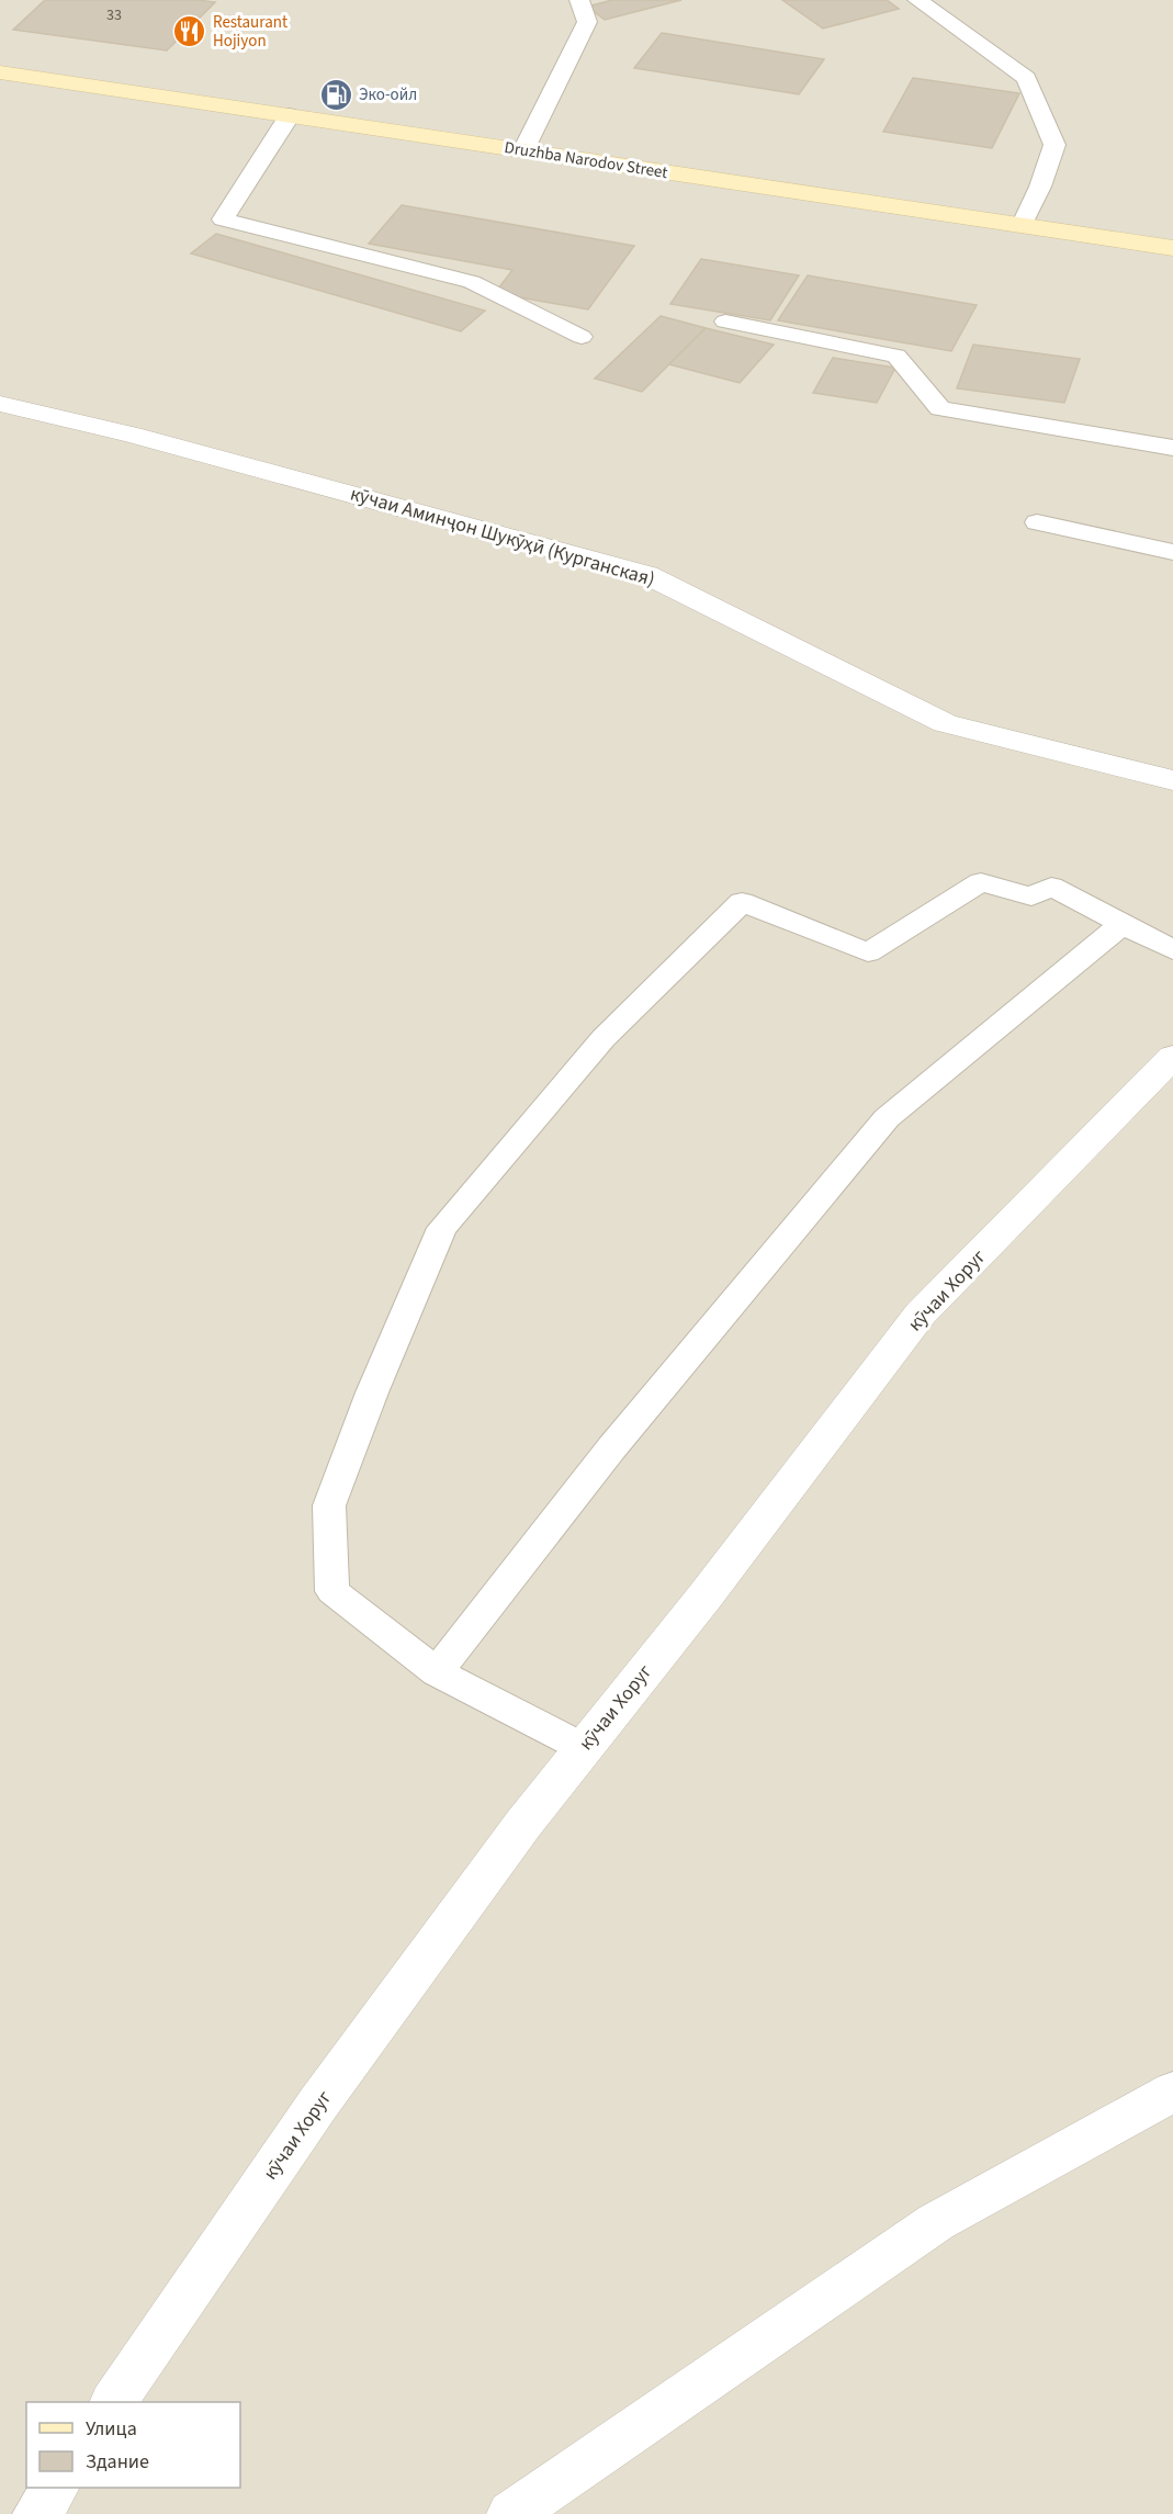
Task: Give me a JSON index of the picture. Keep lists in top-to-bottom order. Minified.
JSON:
{"streets":{"main road":["Druzhba Narodov Street"],"street":["кӯчаи Аминҷон Шукӯҳӣ (Курганская)","кӯчаи Хоруг"]},"places":{"restaurant":["Restaurant Hojiyon"],"fuel station":["Эко-ойл"]},"house_numbers":["33"],"legend":["Улица","Здание"]}
